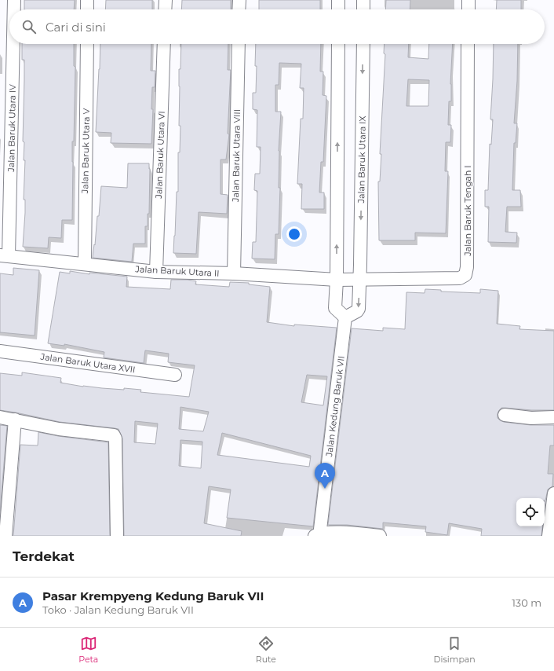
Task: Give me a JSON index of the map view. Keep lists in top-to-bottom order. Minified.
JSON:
{"streets":{"street":["Jalan Baruk Utara IV","Jalan Baruk Utara V","Jalan Baruk Utara VI","Jalan Baruk Utara VIII","Jalan Baruk Utara IX","Jalan Baruk Tengah I","Jalan Baruk Utara II","Jalan Baruk Utara XVII","Jalan Kedung Baruk VII"]},"crossings":[["Jalan Baruk Utara IV","Jalan Baruk Utara II"],["Jalan Baruk Utara V","Jalan Baruk Utara II"],["Jalan Baruk Utara VI","Jalan Baruk Utara II"],["Jalan Baruk Utara VIII","Jalan Baruk Utara II"],["Jalan Baruk Utara IX","Jalan Baruk Tengah I"],["Jalan Baruk Utara IX","Jalan Baruk Utara II"],["Jalan Baruk Tengah I","Jalan Baruk Utara II"]],"page":{"search":"Cari di sini","pins":"A","heading":"Terdekat","list":[{"mark":"A","name":"Pasar Krempyeng Kedung Baruk VII","note":"Toko · Jalan Kedung Baruk VII","value":"130 m"}],"nav":["Peta","Rute","Disimpan"]}}
